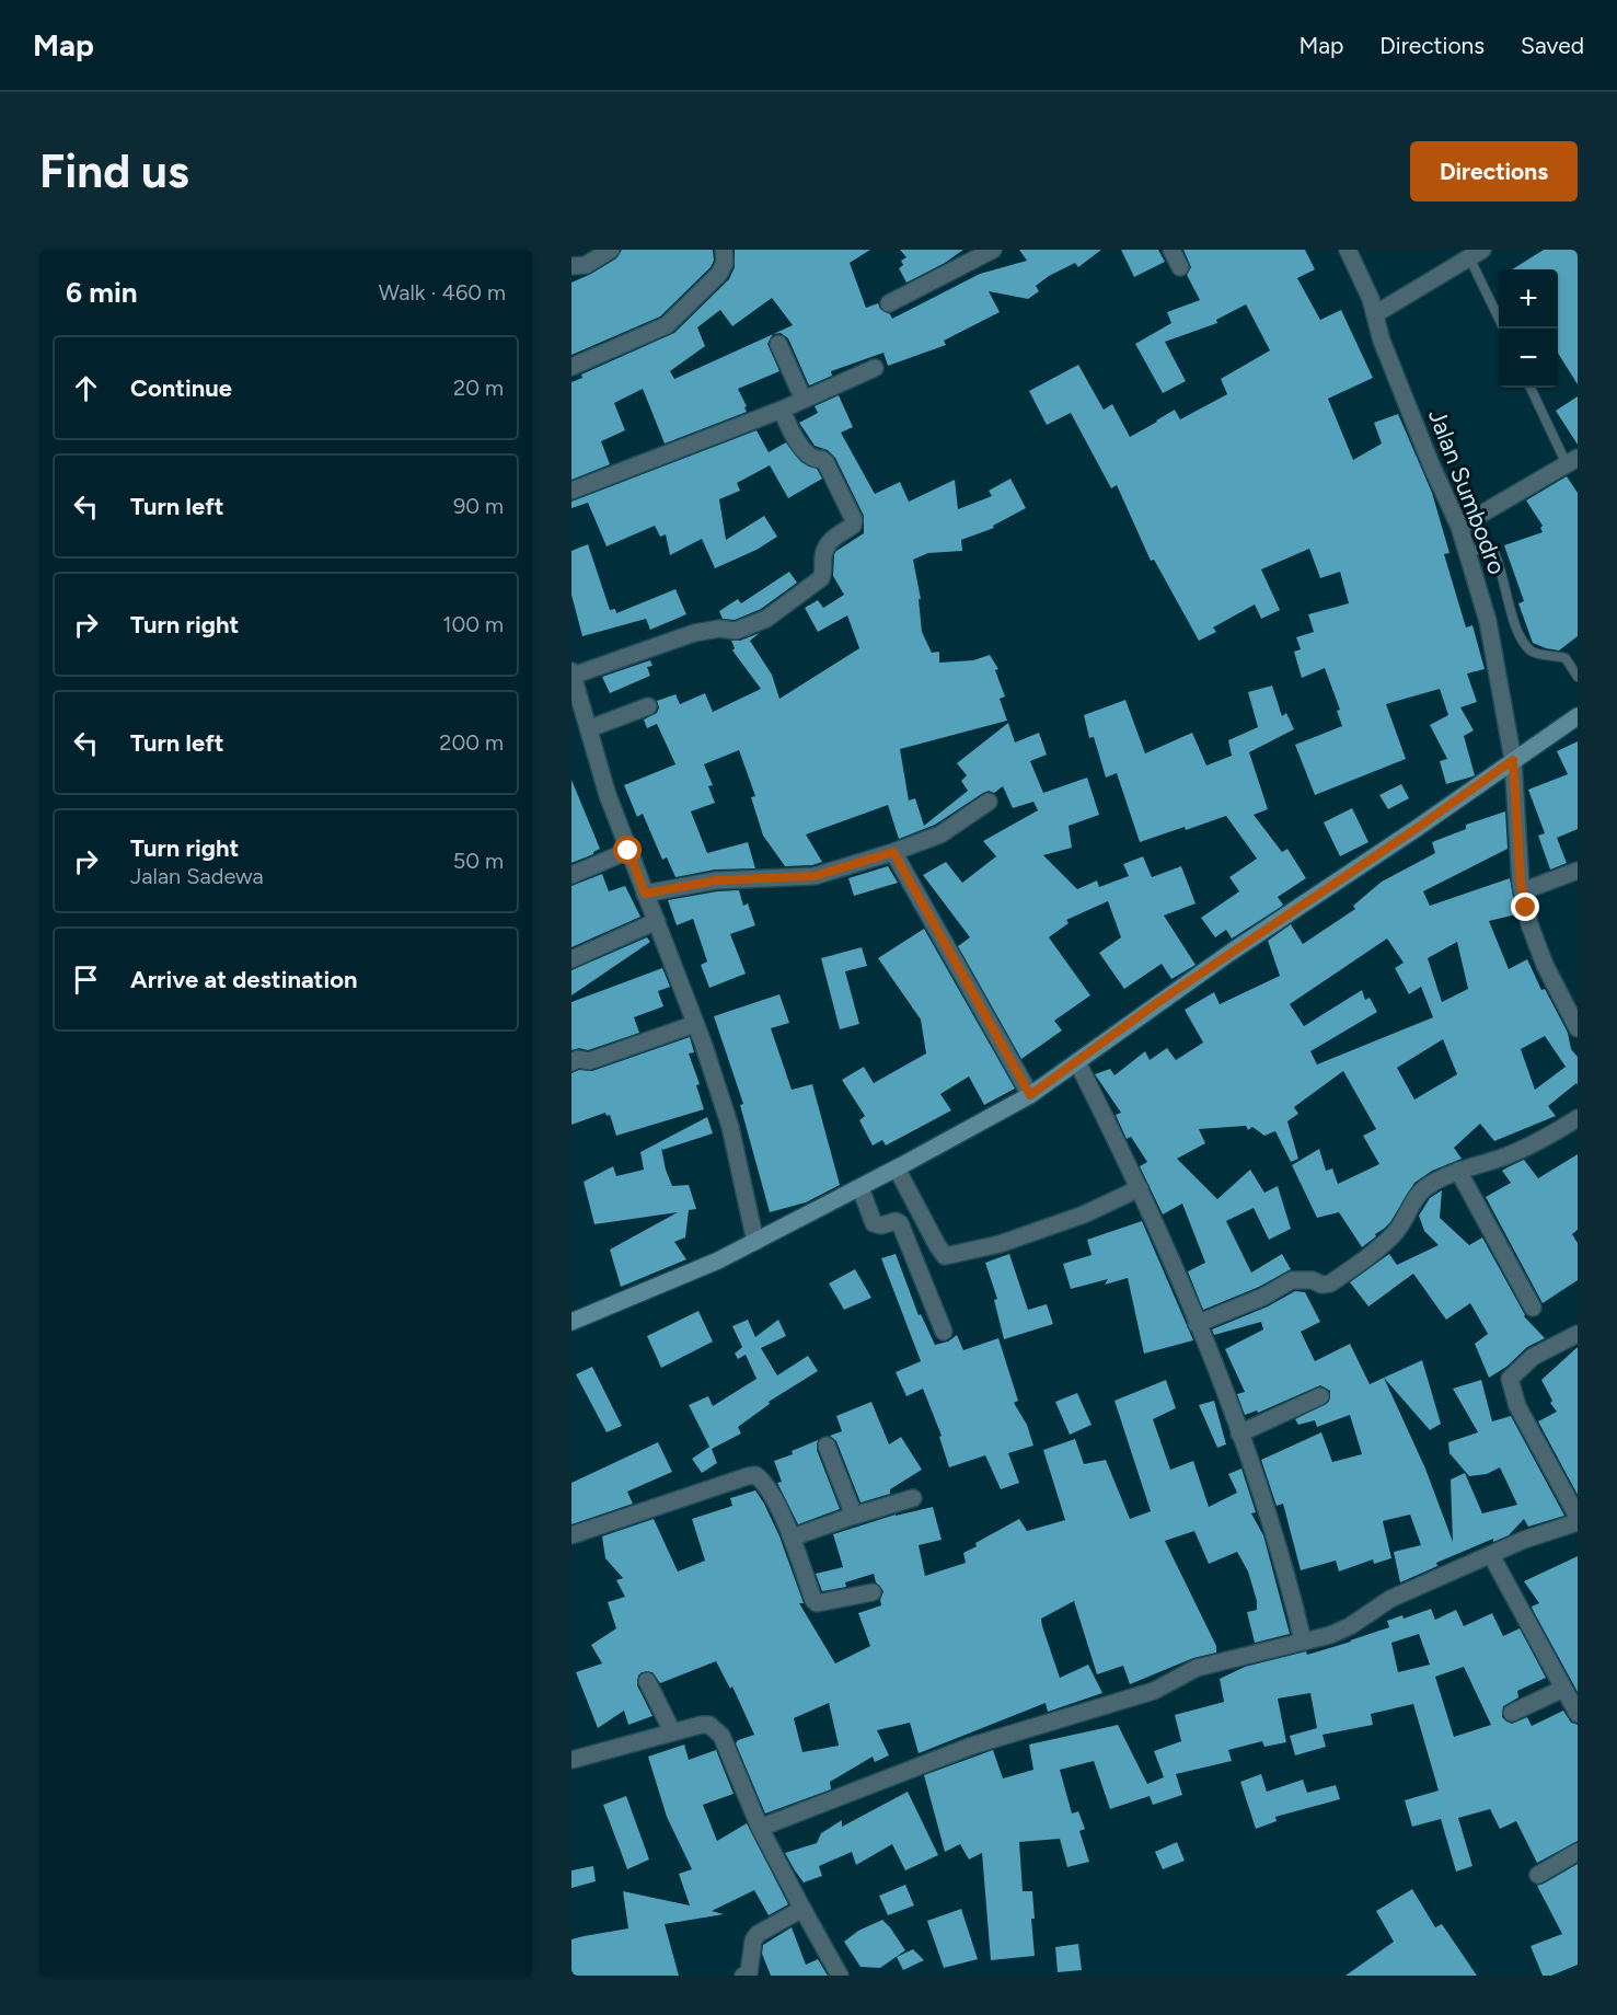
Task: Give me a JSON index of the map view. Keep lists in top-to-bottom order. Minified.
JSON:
{"streets":{"street":["Jalan Sumbodro"]},"page":{"header":"Map","nav":["Map","Directions","Saved"],"buttons":"Directions","title":"Find us","heading":["6 min","Walk · 460 m"],"map_buttons":["+","−"],"list":[["Continue","20 m"],["Turn left","90 m"],["Turn right","100 m"],["Turn left","200 m"],["Turn right","Jalan Sadewa","50 m"],"Arrive at destination"]}}
